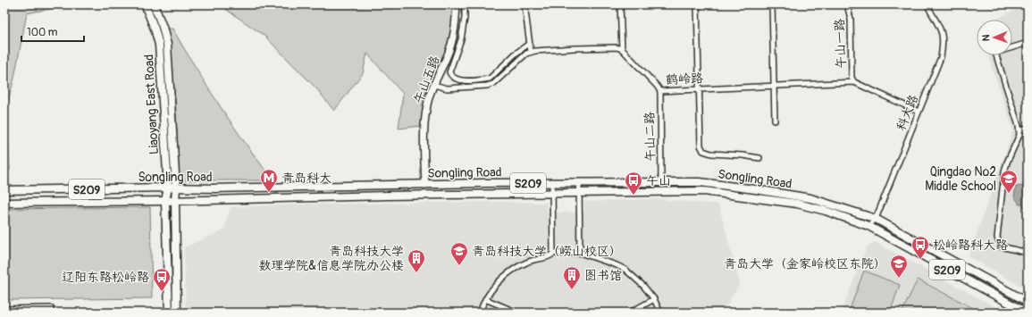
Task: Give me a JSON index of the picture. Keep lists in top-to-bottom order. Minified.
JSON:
{"streets":{"main road":["Liaoyang East Road","Songling Road","S209"],"street":["午山一路","鹤岭路","午山五路","科大路","午山二路"]},"crossings":[["午山一路","鹤岭路"],["鹤岭路","科大路"],["鹤岭路","午山二路"],["午山五路","Songling Road"],["Liaoyang East Road","Songling Road"],["科大路","Songling Road"],["午山二路","Songling Road"]],"places":{"metro station":["青岛科大"],"school or university":["Qingdao No2 Middle School","青岛科技大学（崂山校区）","青岛大学（金家岭校区东院）"],"bus stop":["午山","松岭路科大路","辽阳东路松岭路"],"building":["青岛科技大学 数理学院&信息学院办公楼","图书馆"]},"scale_bar":"100 m","north":"left"}
